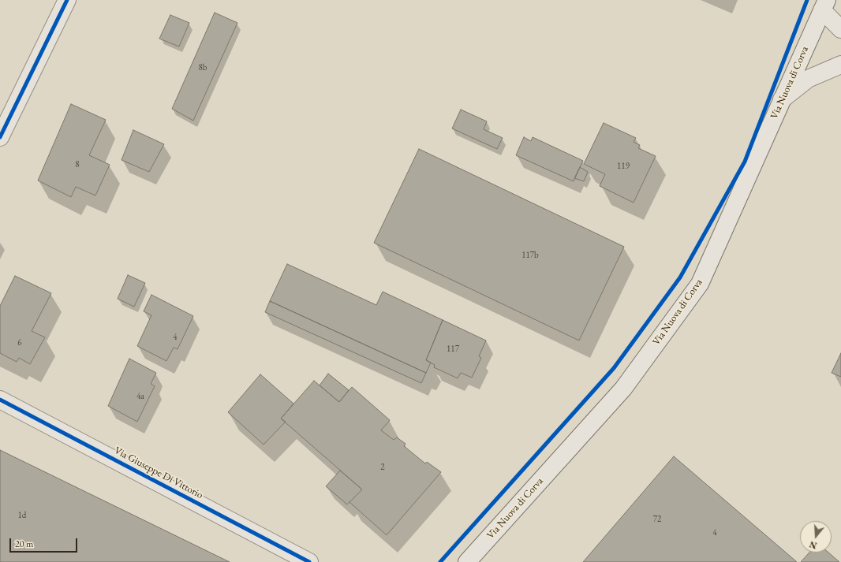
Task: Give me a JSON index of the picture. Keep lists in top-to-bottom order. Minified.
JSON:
{"streets":{"main road":["Via Nuova di Corva","Via Giuseppe Di Vittorio"]},"house_numbers":["8b","8","119","117b","4","6","117","4a","2","1d","72","4"],"scale_bar":"20 m","north":"bottom"}
